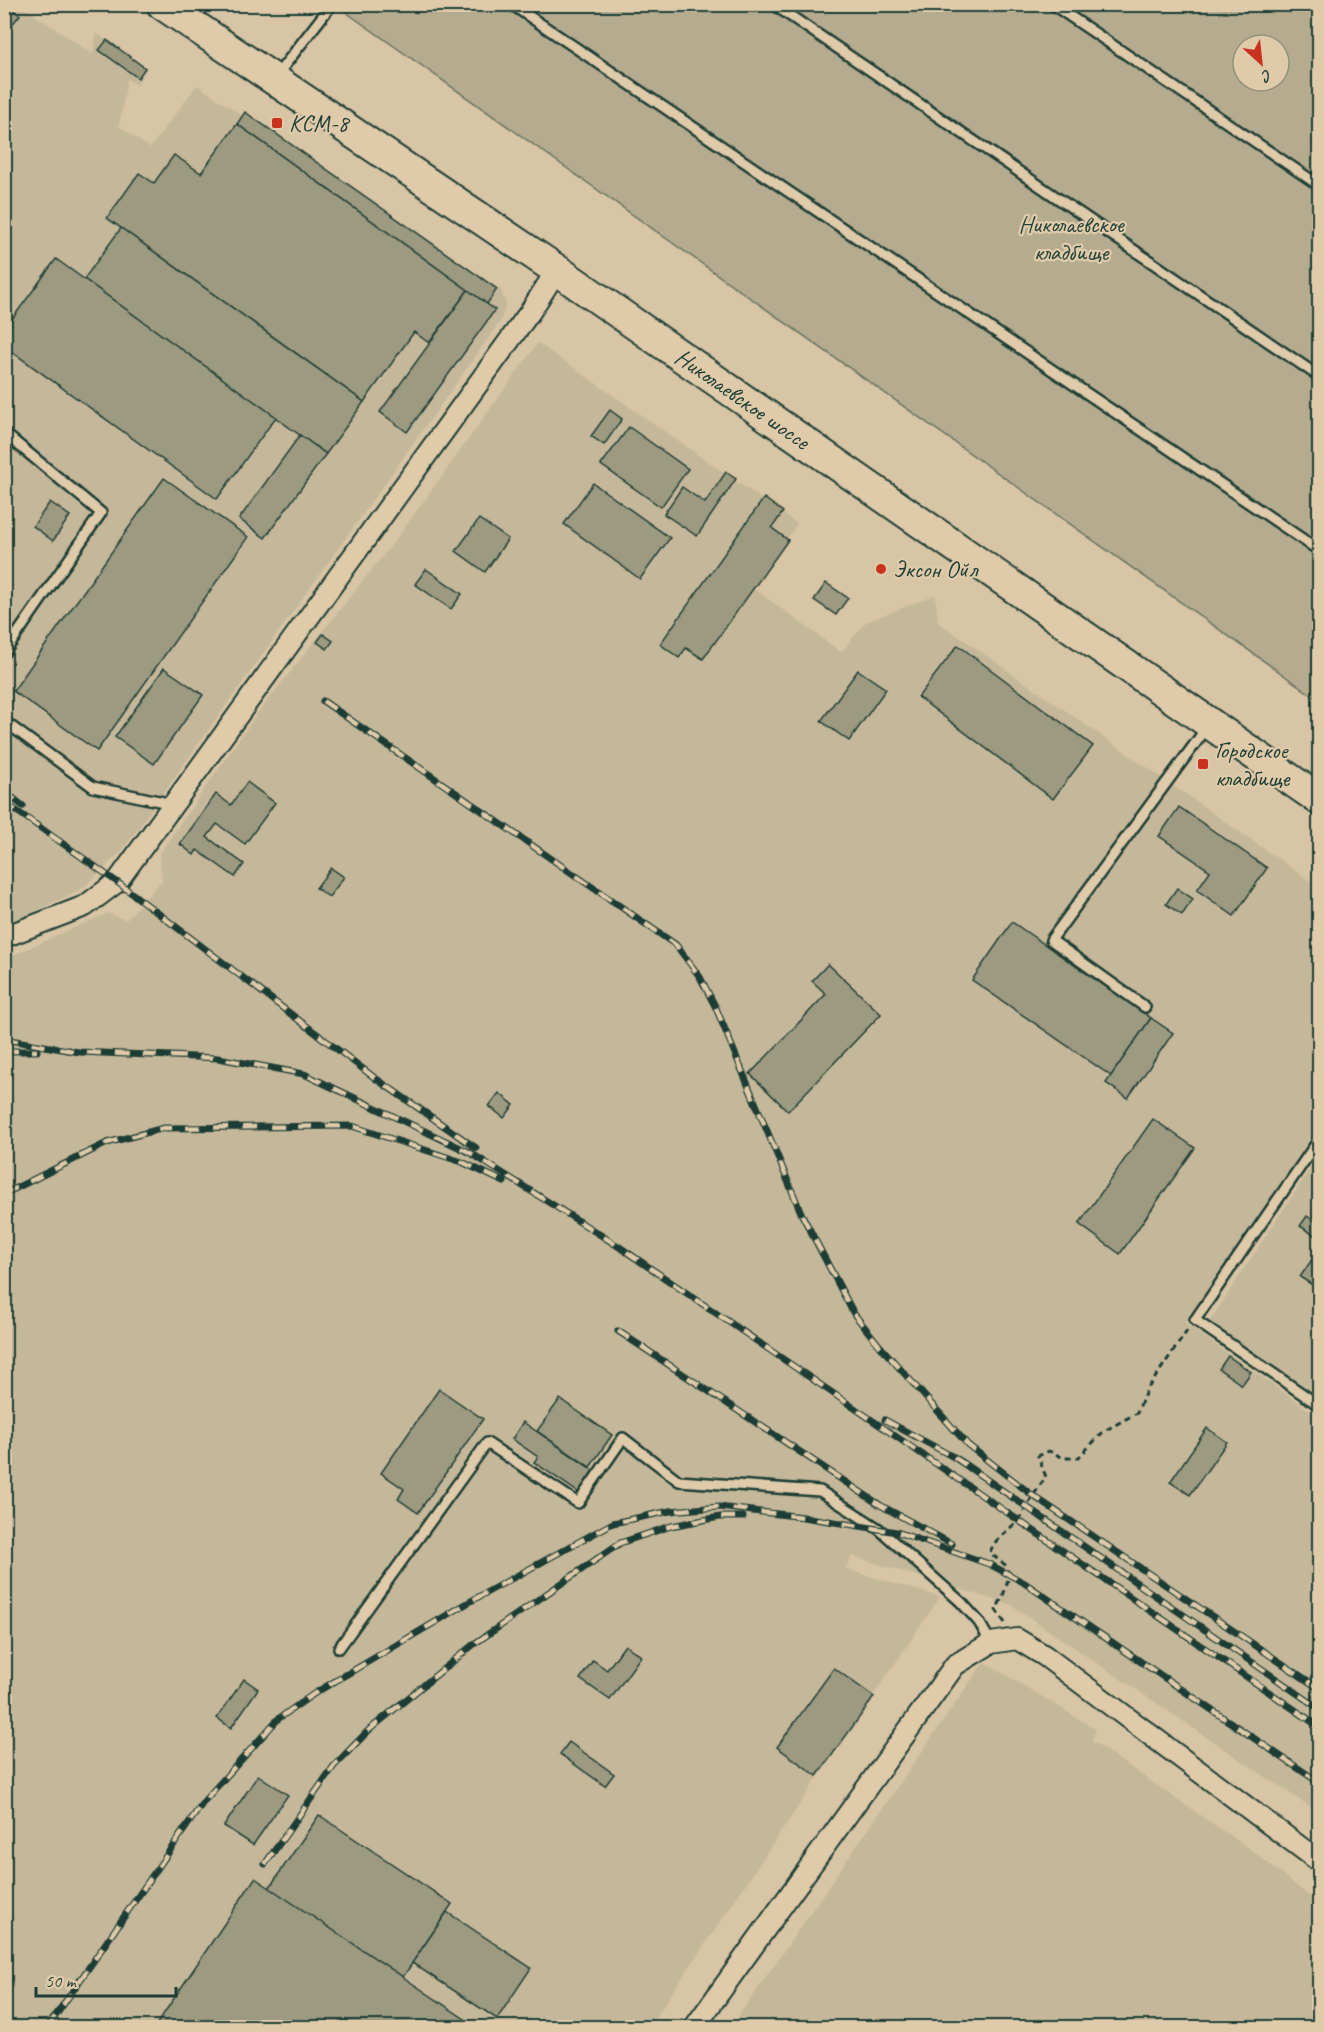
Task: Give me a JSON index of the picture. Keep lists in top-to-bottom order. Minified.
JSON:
{"streets":{"main road":["Николаевское шоссе"]},"parks":["Николаевское кладбище"],"places":{"transit":["КСМ-8","Городское кладбище"],"other":["Эксон Ойл"]},"scale_bar":"50 m","north":"bottom right"}
